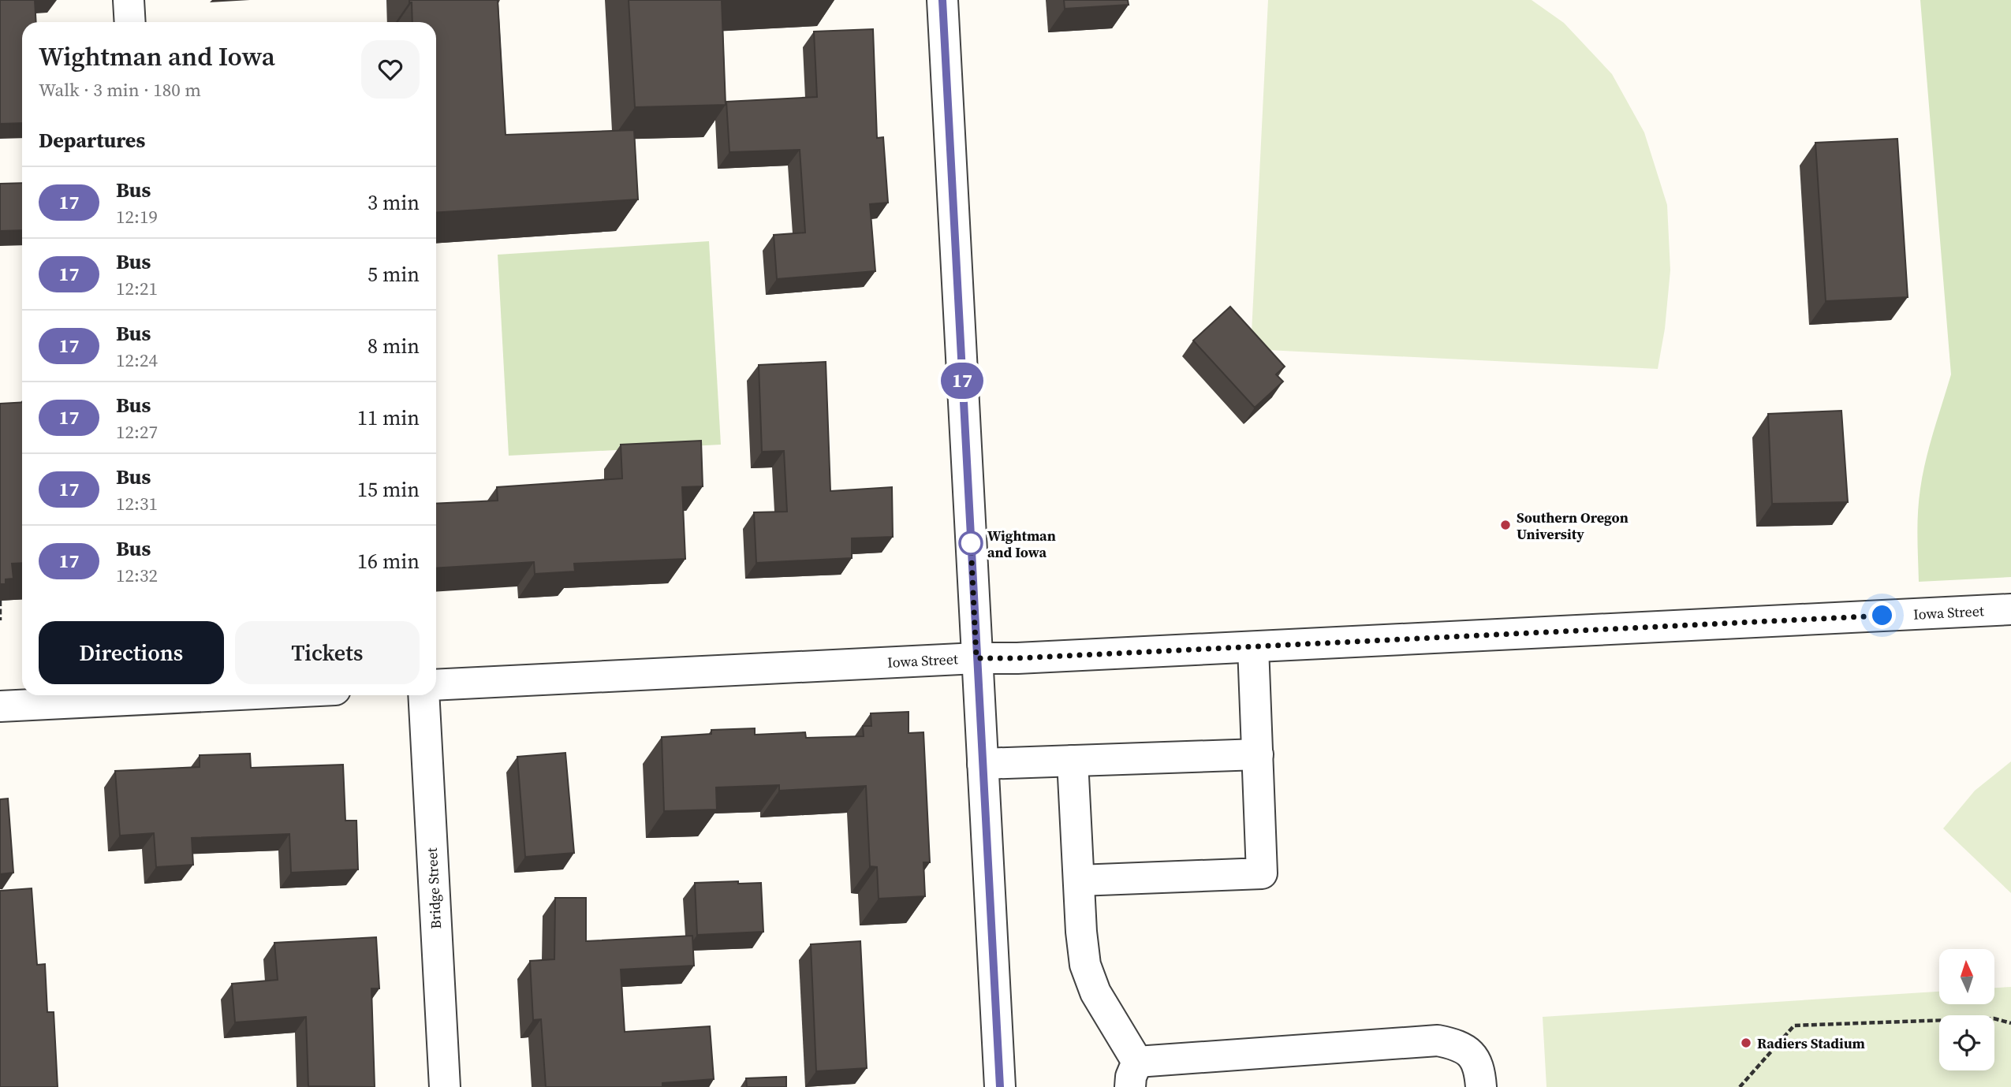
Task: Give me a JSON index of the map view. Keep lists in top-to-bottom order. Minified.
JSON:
{"streets":{"street":["Iowa Street","Bridge Street"]},"places":["Southern Oregon University","Wightman and Iowa","Radiers Stadium"],"lines":["bus line 17"],"north":"top","page":{"on_map":"17","heading":[["Wightman and Iowa","Walk · 3 min · 180 m"],"Departures"],"list":[{"mark":"17","name":"Bus","note":"12:19","value":"3 min"},{"mark":"17","name":"Bus","note":"12:21","value":"5 min"},{"mark":"17","name":"Bus","note":"12:24","value":"8 min"},{"mark":"17","name":"Bus","note":"12:27","value":"11 min"},{"mark":"17","name":"Bus","note":"12:31","value":"15 min"},{"mark":"17","name":"Bus","note":"12:32","value":"16 min"}],"buttons":["Directions","Tickets"]}}
